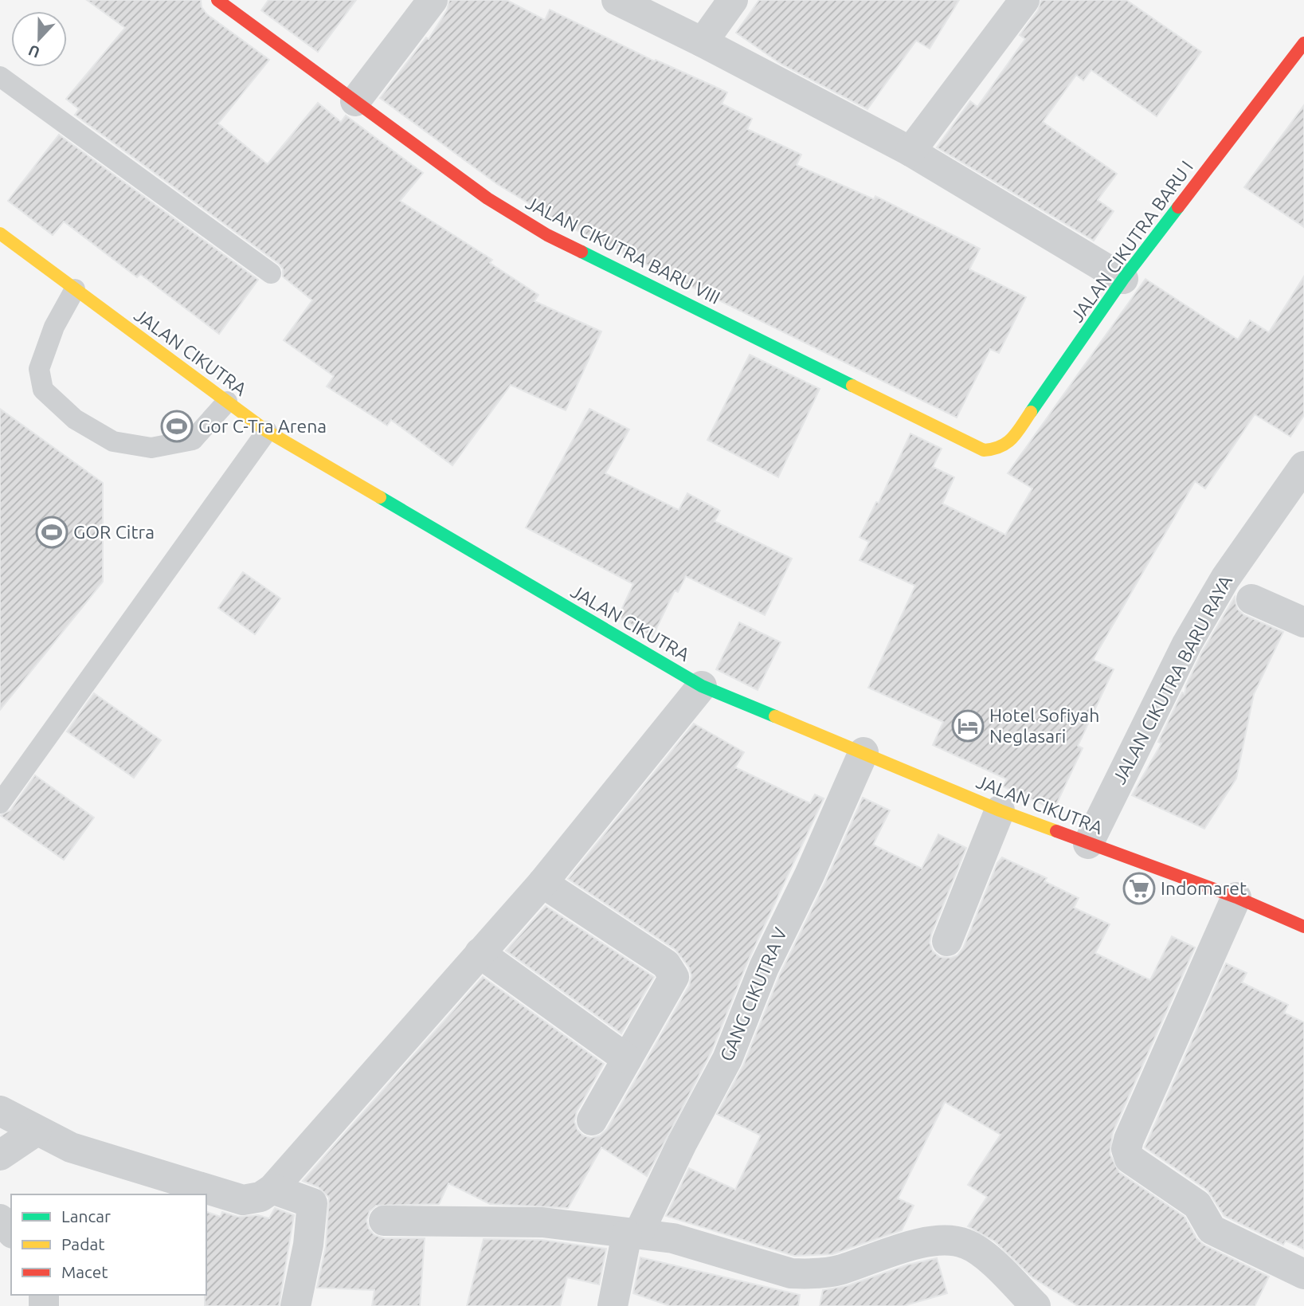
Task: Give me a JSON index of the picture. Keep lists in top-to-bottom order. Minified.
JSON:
{"streets":{"main road":["JALAN CIKUTRA BARU I","JALAN CIKUTRA BARU VIII","JALAN CIKUTRA"],"street":["JALAN CIKUTRA BARU RAYA","GANG CIKUTRA V"]},"crossings":[["JALAN CIKUTRA BARU I","JALAN CIKUTRA BARU VIII"],["JALAN CIKUTRA","JALAN CIKUTRA BARU RAYA"],["JALAN CIKUTRA","GANG CIKUTRA V"]],"places":{"sports":["Gor C-Tra Arena","GOR Citra"],"hotel":["Hotel Sofiyah Neglasari"],"supermarket":["Indomaret"]},"legend":["Lancar","Padat","Macet"],"north":"bottom"}
